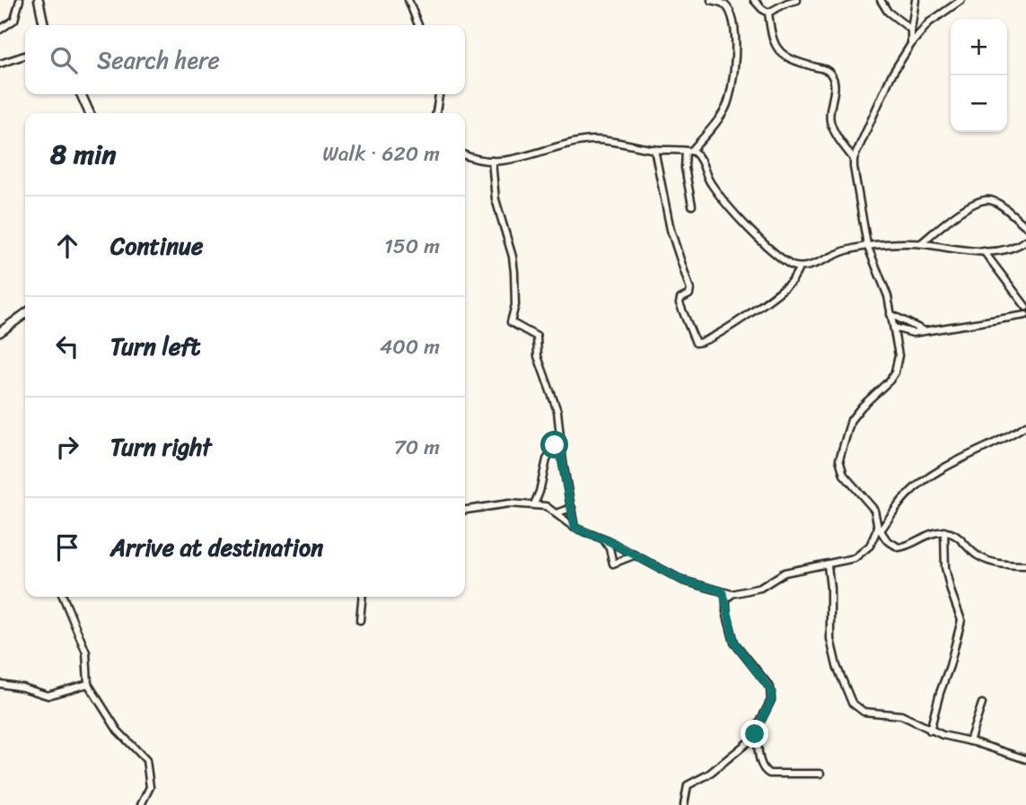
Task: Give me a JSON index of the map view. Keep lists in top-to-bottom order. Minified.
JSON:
{"page":{"map_buttons":["+","−"],"search":"Search here","heading":["8 min","Walk · 620 m"],"list":[["Continue","150 m"],["Turn left","400 m"],["Turn right","70 m"],"Arrive at destination"]}}
